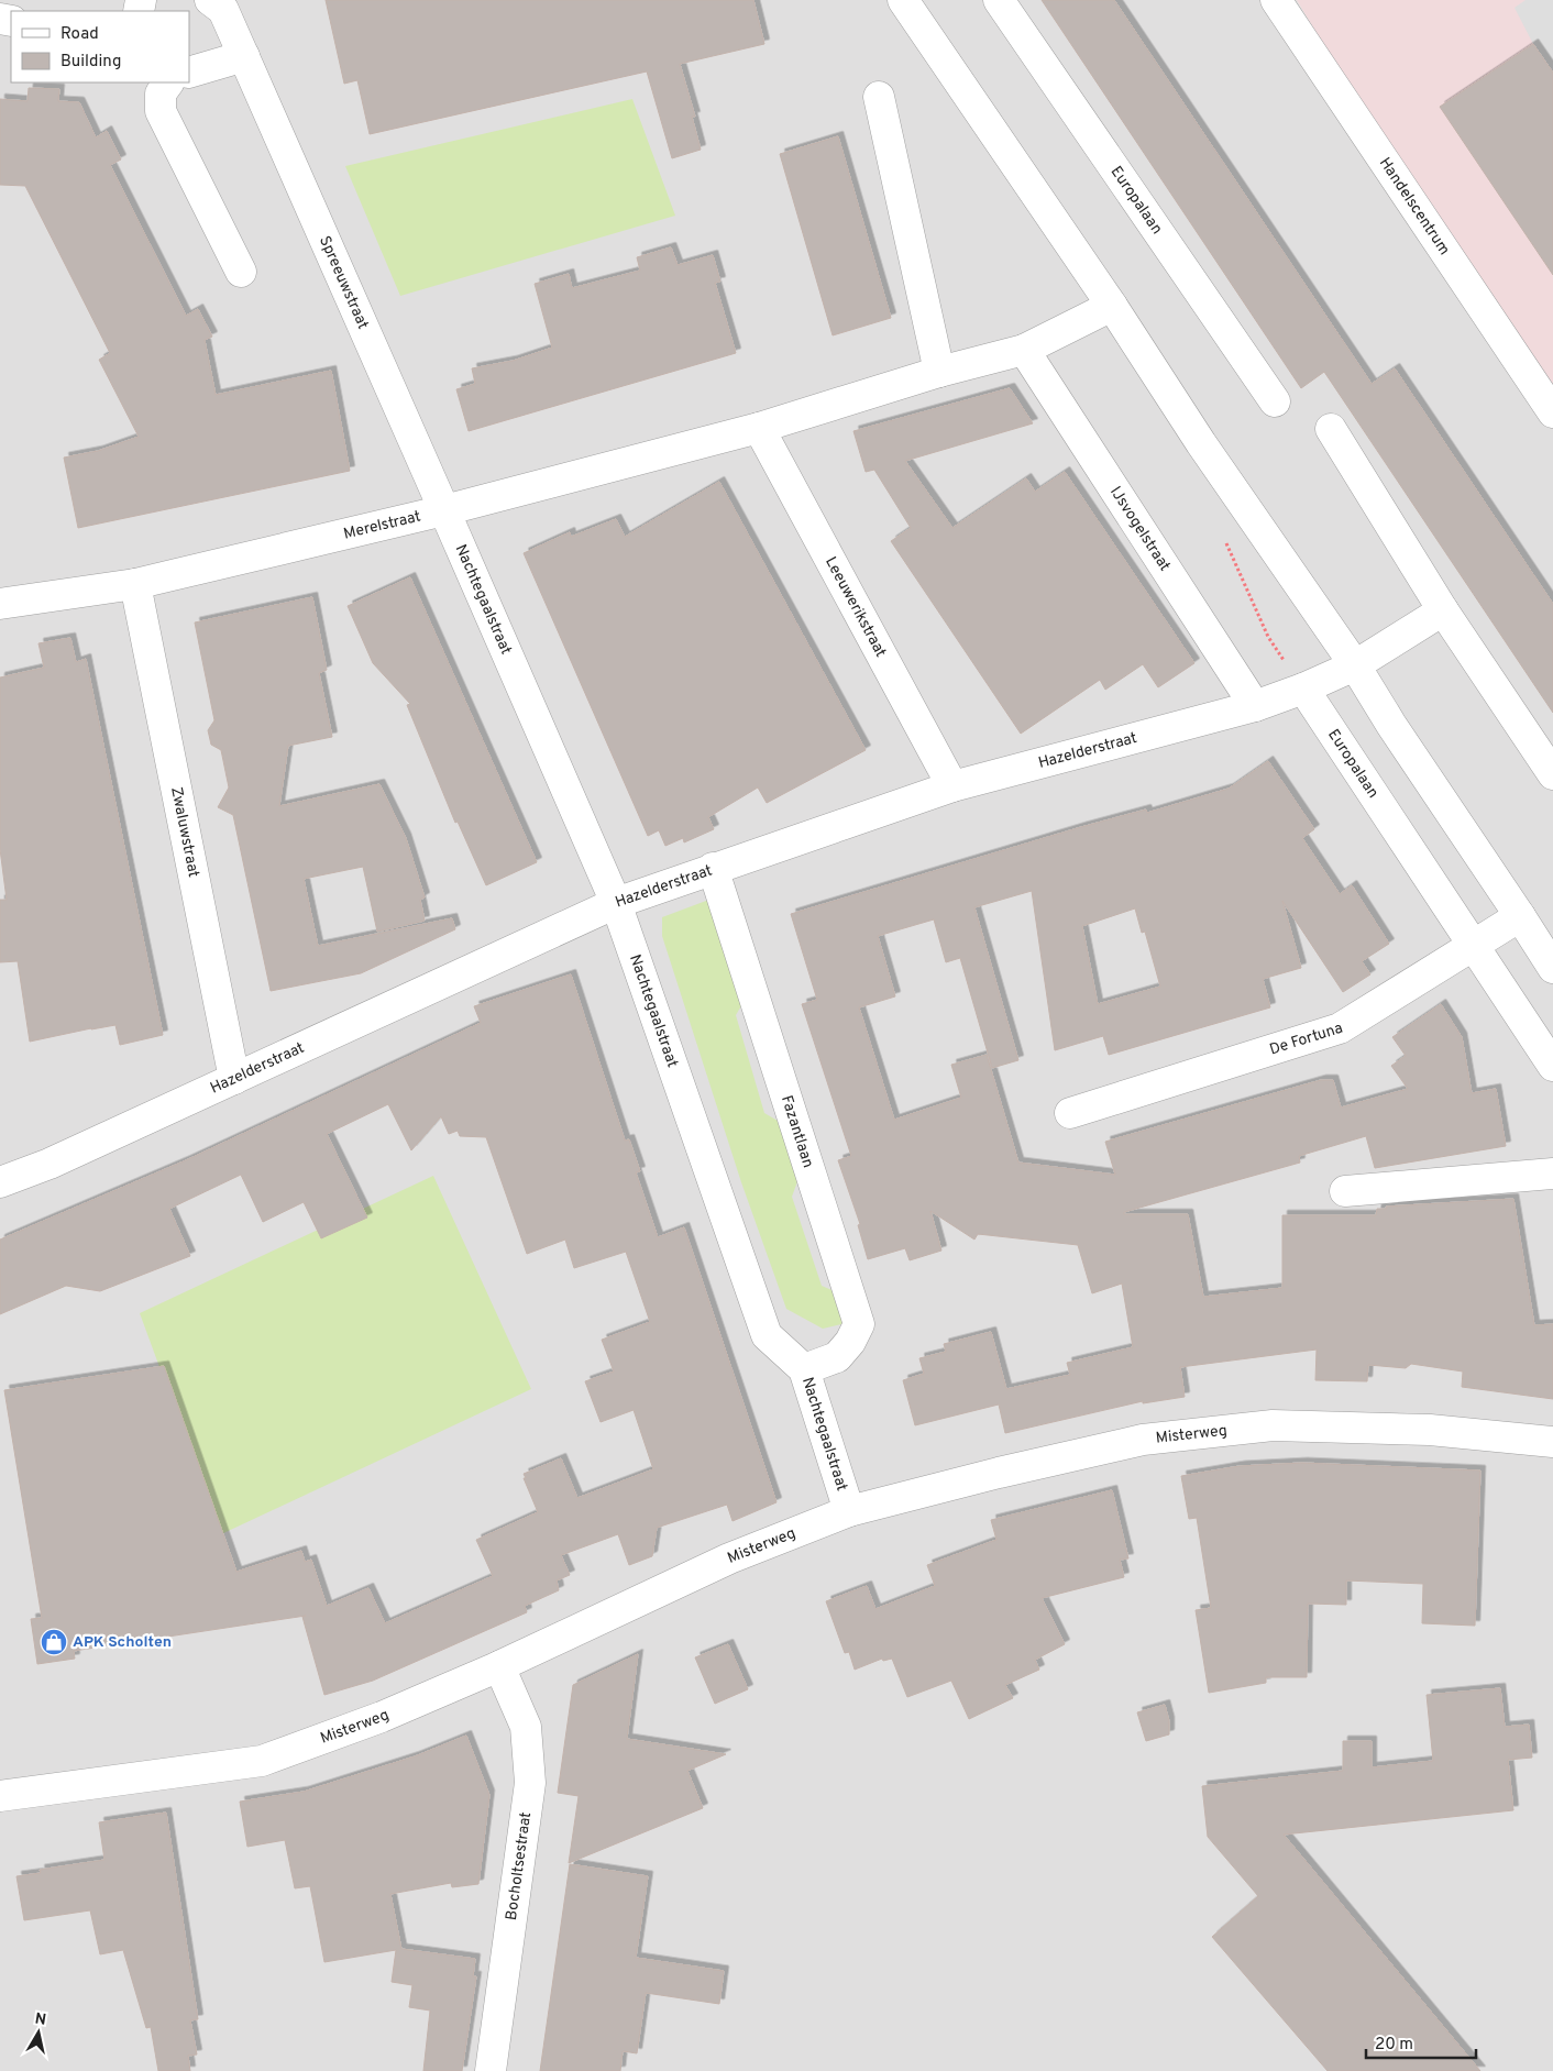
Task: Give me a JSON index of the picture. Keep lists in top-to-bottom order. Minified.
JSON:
{"streets":{"street":["Europalaan","Handelscentrum","Spreeuwstraat","Merelstraat","IJsvogelstraat","Nachtegaalstraat","Leeuwerikstraat","Hazelderstraat","Zwaluwstraat","De Fortuna","Fazantlaan","Misterweg","Bocholtsestraat"]},"crossings":[["Europalaan","Hazelderstraat"],["Europalaan","De Fortuna"],["Spreeuwstraat","Merelstraat"],["Spreeuwstraat","Nachtegaalstraat"],["Merelstraat","Nachtegaalstraat"],["Merelstraat","Leeuwerikstraat"],["Merelstraat","Zwaluwstraat"],["IJsvogelstraat","Hazelderstraat"],["Nachtegaalstraat","Hazelderstraat"],["Nachtegaalstraat","Fazantlaan"],["Nachtegaalstraat","Misterweg"],["Leeuwerikstraat","Hazelderstraat"],["Hazelderstraat","Zwaluwstraat"],["Hazelderstraat","Fazantlaan"],["Misterweg","Bocholtsestraat"]],"places":{"shop":["APK Scholten"]},"legend":["Road","Building"],"scale_bar":"20 m","north":"top"}
